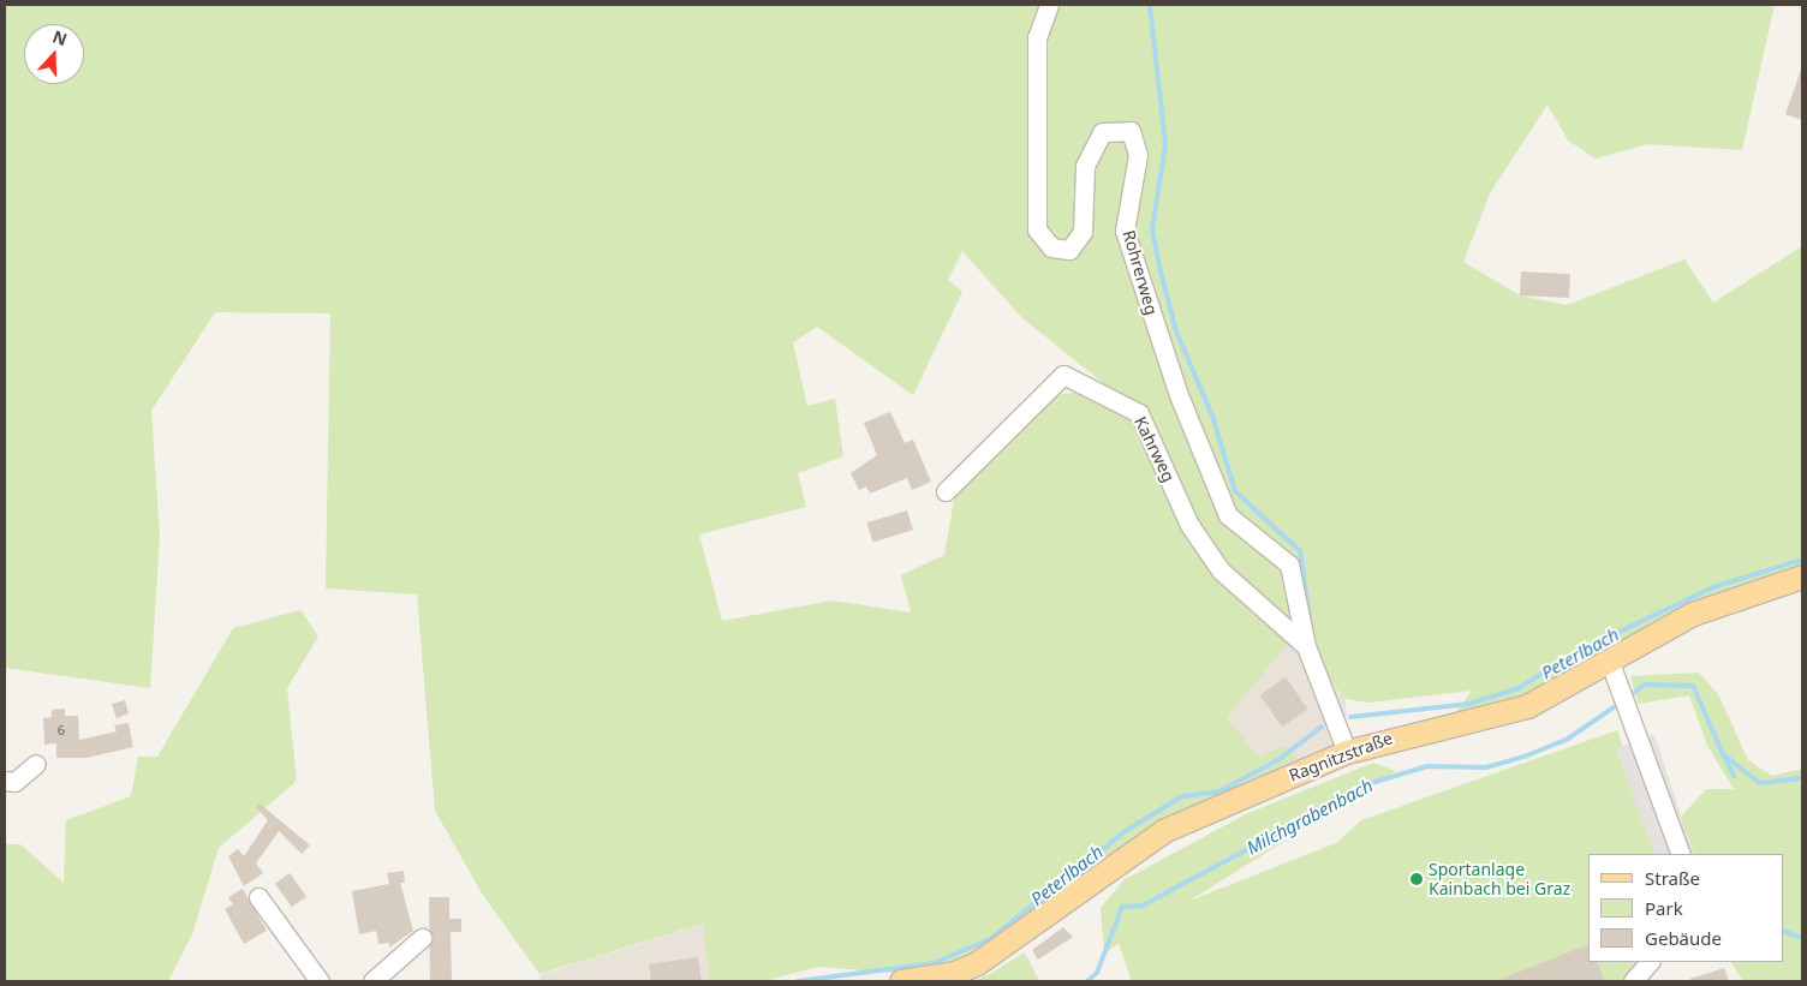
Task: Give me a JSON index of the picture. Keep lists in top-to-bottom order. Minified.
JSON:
{"streets":{"main road":["Ragnitzstraße"],"street":["Rohrerweg","Kahrweg"]},"crossings":[["Rohrerweg","Kahrweg"],["Rohrerweg","Ragnitzstraße"]],"water":["Peterlbach","Milchgrabenbach"],"places":["Sportanlage Kainbach bei Graz"],"house_numbers":["6"],"legend":["Straße","Park","Gebäude"],"north":"top"}
